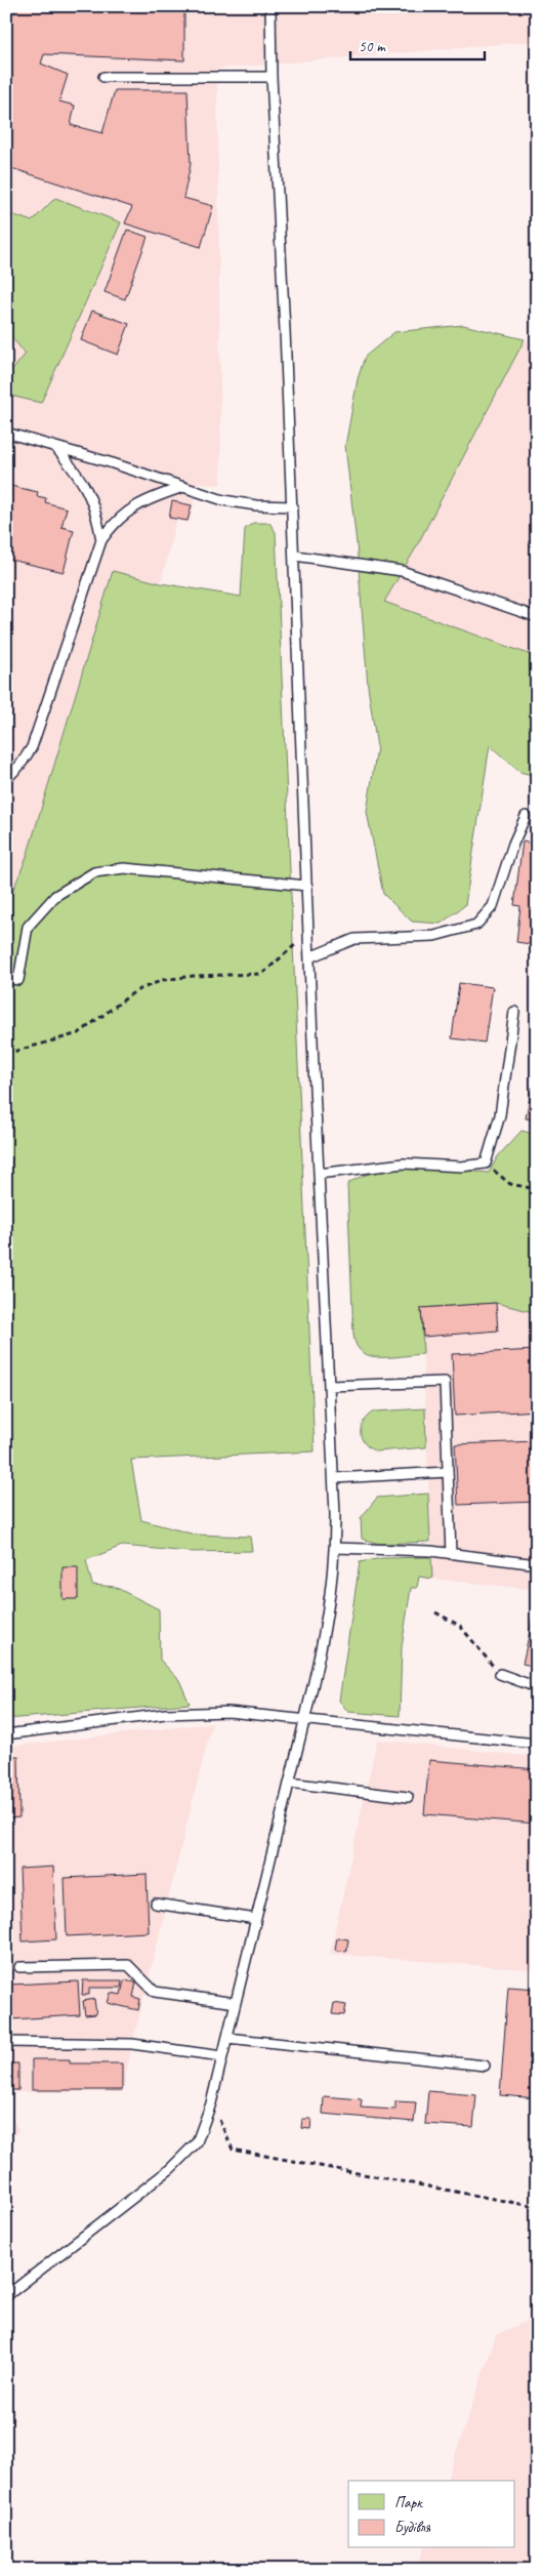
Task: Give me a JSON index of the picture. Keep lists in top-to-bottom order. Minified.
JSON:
{"legend":["Парк","Будівля"],"scale_bar":"50 m"}
